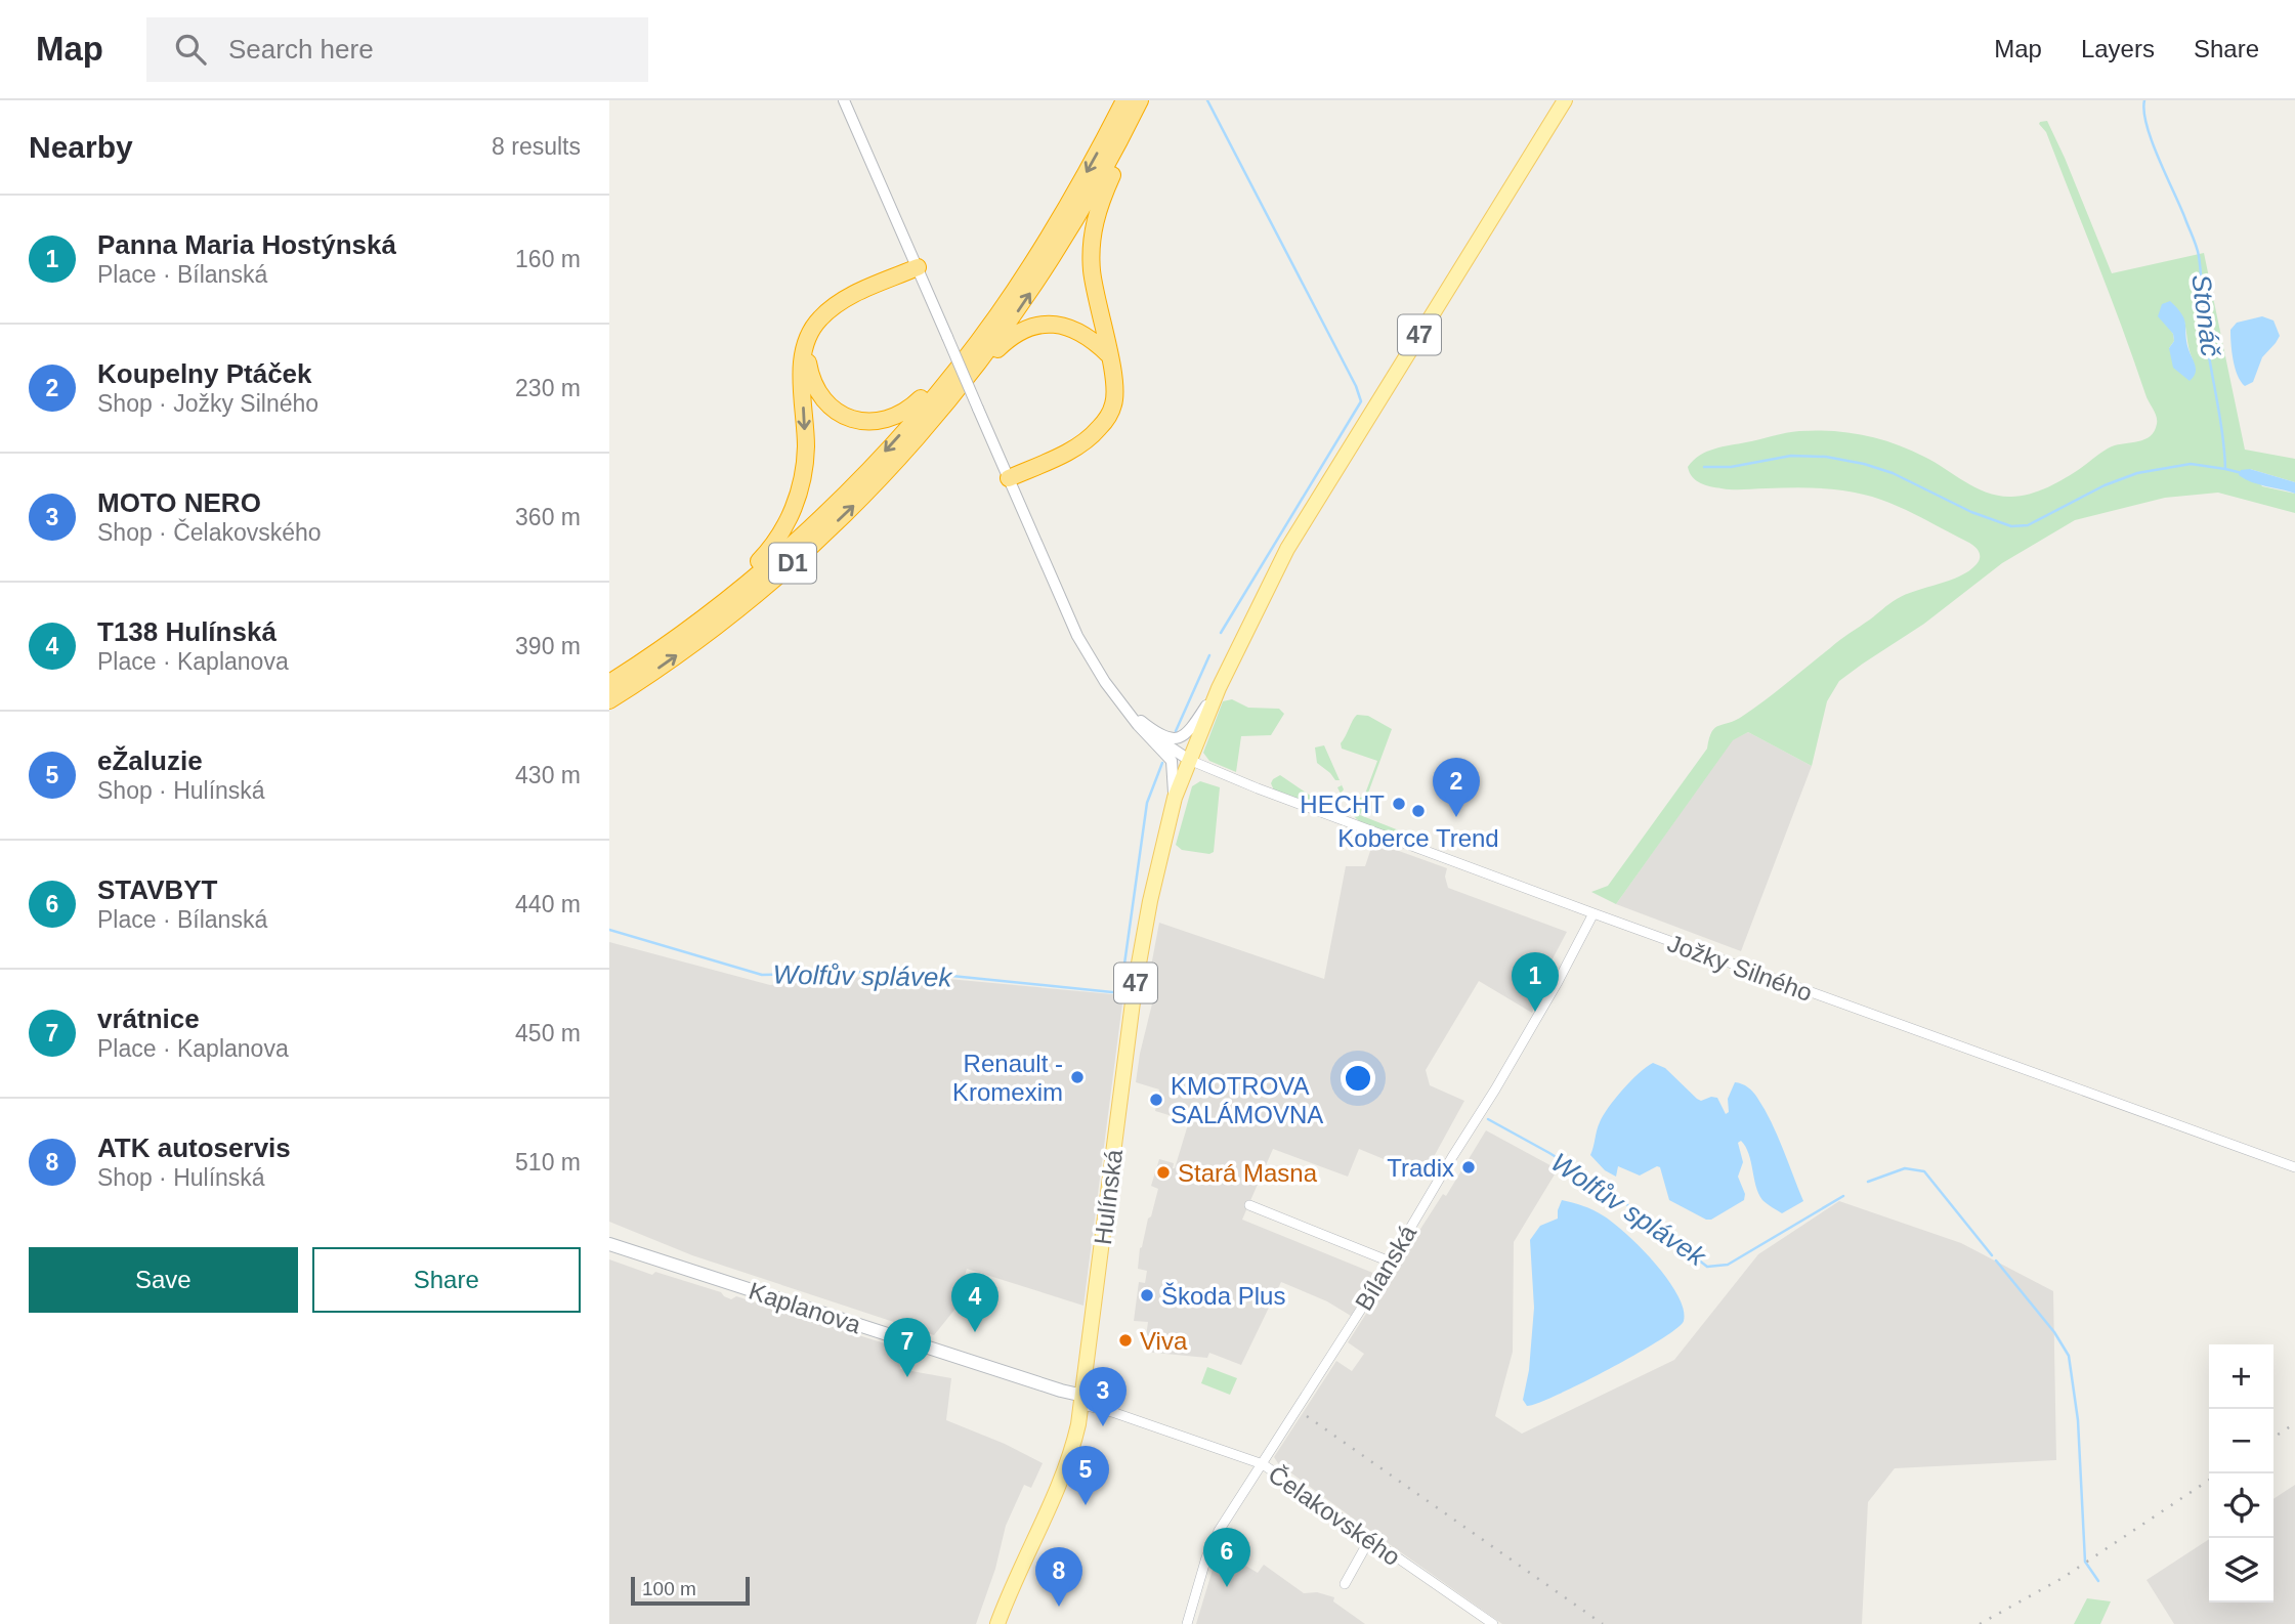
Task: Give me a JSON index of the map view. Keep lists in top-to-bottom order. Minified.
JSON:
{"streets":{"highway":["D1"],"main road":["47","Hulínská","Kaplanova"],"street":["Jožky Silného","Bílanská","Čelakovského"]},"crossings":[["47","Jožky Silného"],["47","Hulínská"],["Jožky Silného","Hulínská"],["Jožky Silného","Bílanská"],["Hulínská","Kaplanova"],["Hulínská","Čelakovského"],["Bílanská","Čelakovského"],["Kaplanova","Čelakovského"]],"water":["Stonáč","Wolfův splávek"],"places":["HECHT","Koberce Trend","Renault - Kromexim","KMOTROVA SALÁMOVNA","Tradix","Stará Masna","Škoda Plus","Viva"],"scale_bar":"100 m","page":{"header":"Map","search":"Search here","nav":["Map","Layers","Share"],"heading":["Nearby","8 results"],"list":[{"mark":"1","name":"Panna Maria Hostýnská","note":"Place · Bílanská","value":"160 m"},{"mark":"2","name":"Koupelny Ptáček","note":"Shop · Jožky Silného","value":"230 m"},{"mark":"3","name":"MOTO NERO","note":"Shop · Čelakovského","value":"360 m"},{"mark":"4","name":"T138 Hulínská","note":"Place · Kaplanova","value":"390 m"},{"mark":"5","name":"eŽaluzie","note":"Shop · Hulínská","value":"430 m"},{"mark":"6","name":"STAVBYT","note":"Place · Bílanská","value":"440 m"},{"mark":"7","name":"vrátnice","note":"Place · Kaplanova","value":"450 m"},{"mark":"8","name":"ATK autoservis","note":"Shop · Hulínská","value":"510 m"}],"pins":["2","1","4","7","3","5","6","8"],"buttons":["Save","Share"],"map_buttons":["+","−"],"scale":"100 m"}}
